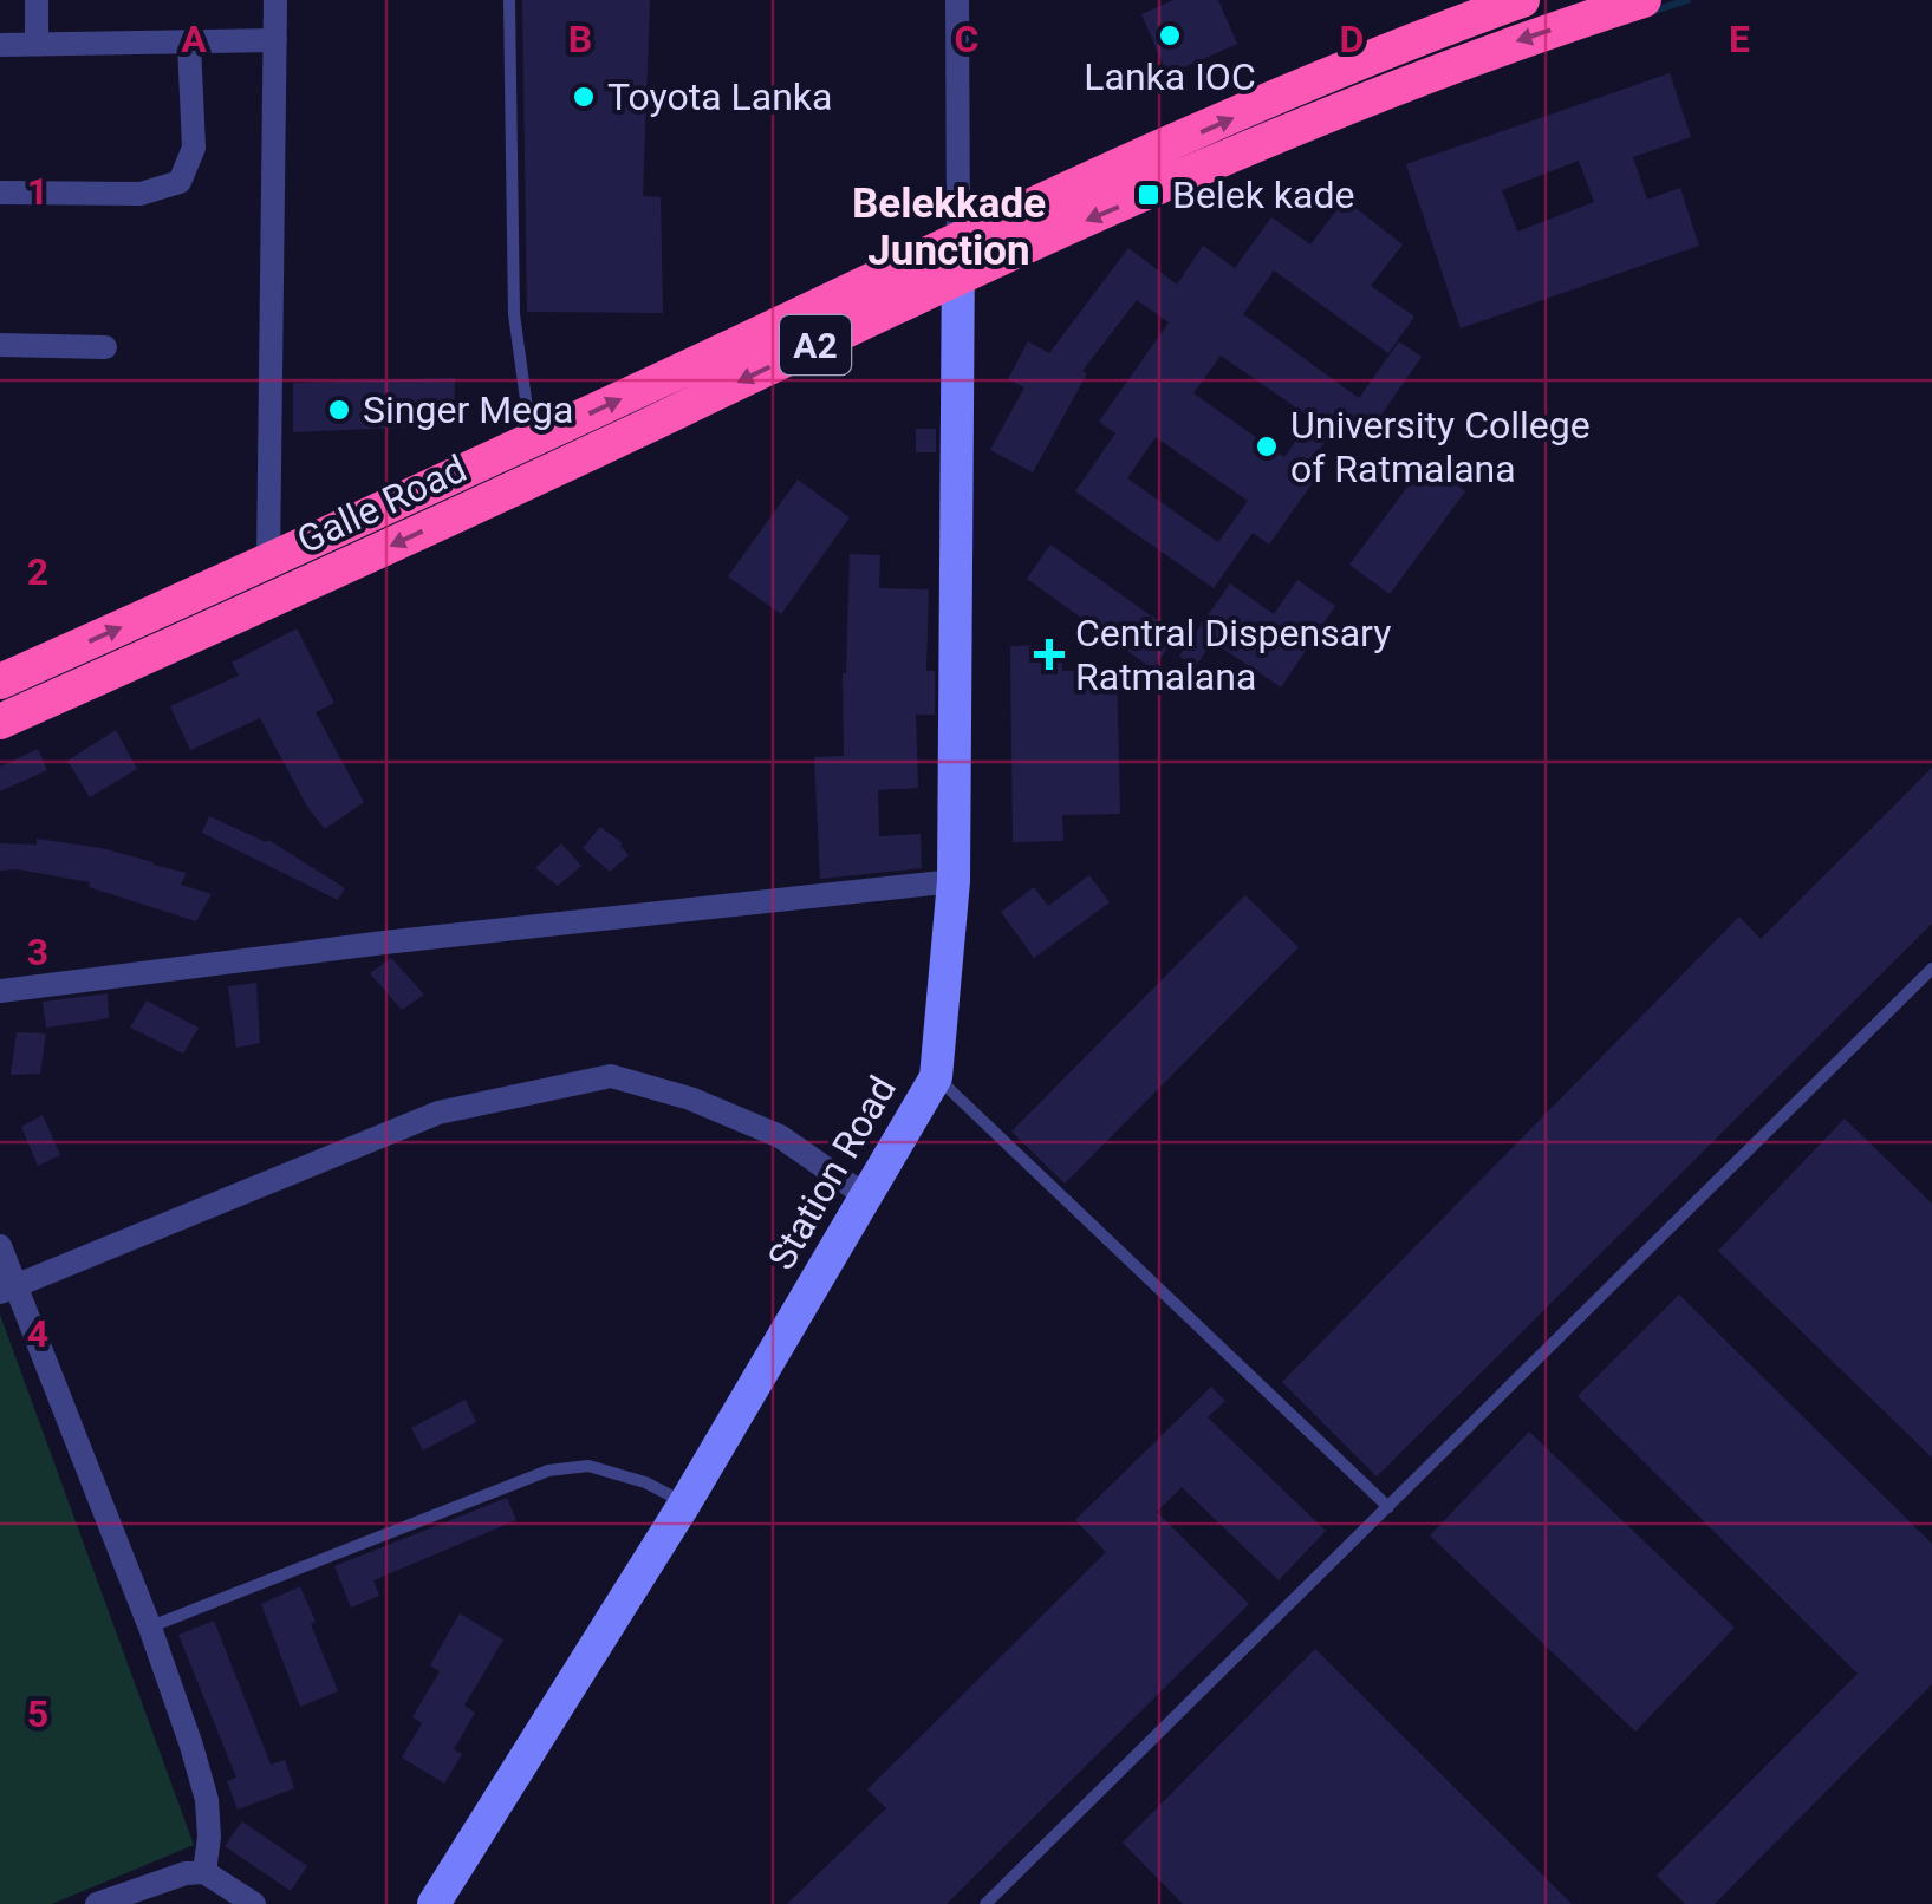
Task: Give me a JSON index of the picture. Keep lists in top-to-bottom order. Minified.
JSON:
{"streets":{"highway":["A2","Galle Road"],"street":["Station Road"]},"crossings":[["Galle Road","Station Road"]],"districts":["Belekkade Junction"],"places":{"other":["Lanka IOC","Toyota Lanka","Singer Mega","University College of Ratmalana"],"transit":["Belek kade"],"health":["Central Dispensary Ratmalana"]},"grid":{"columns":["A","B","C","D","E"],"rows":["1","2","3","4","5"]}}
